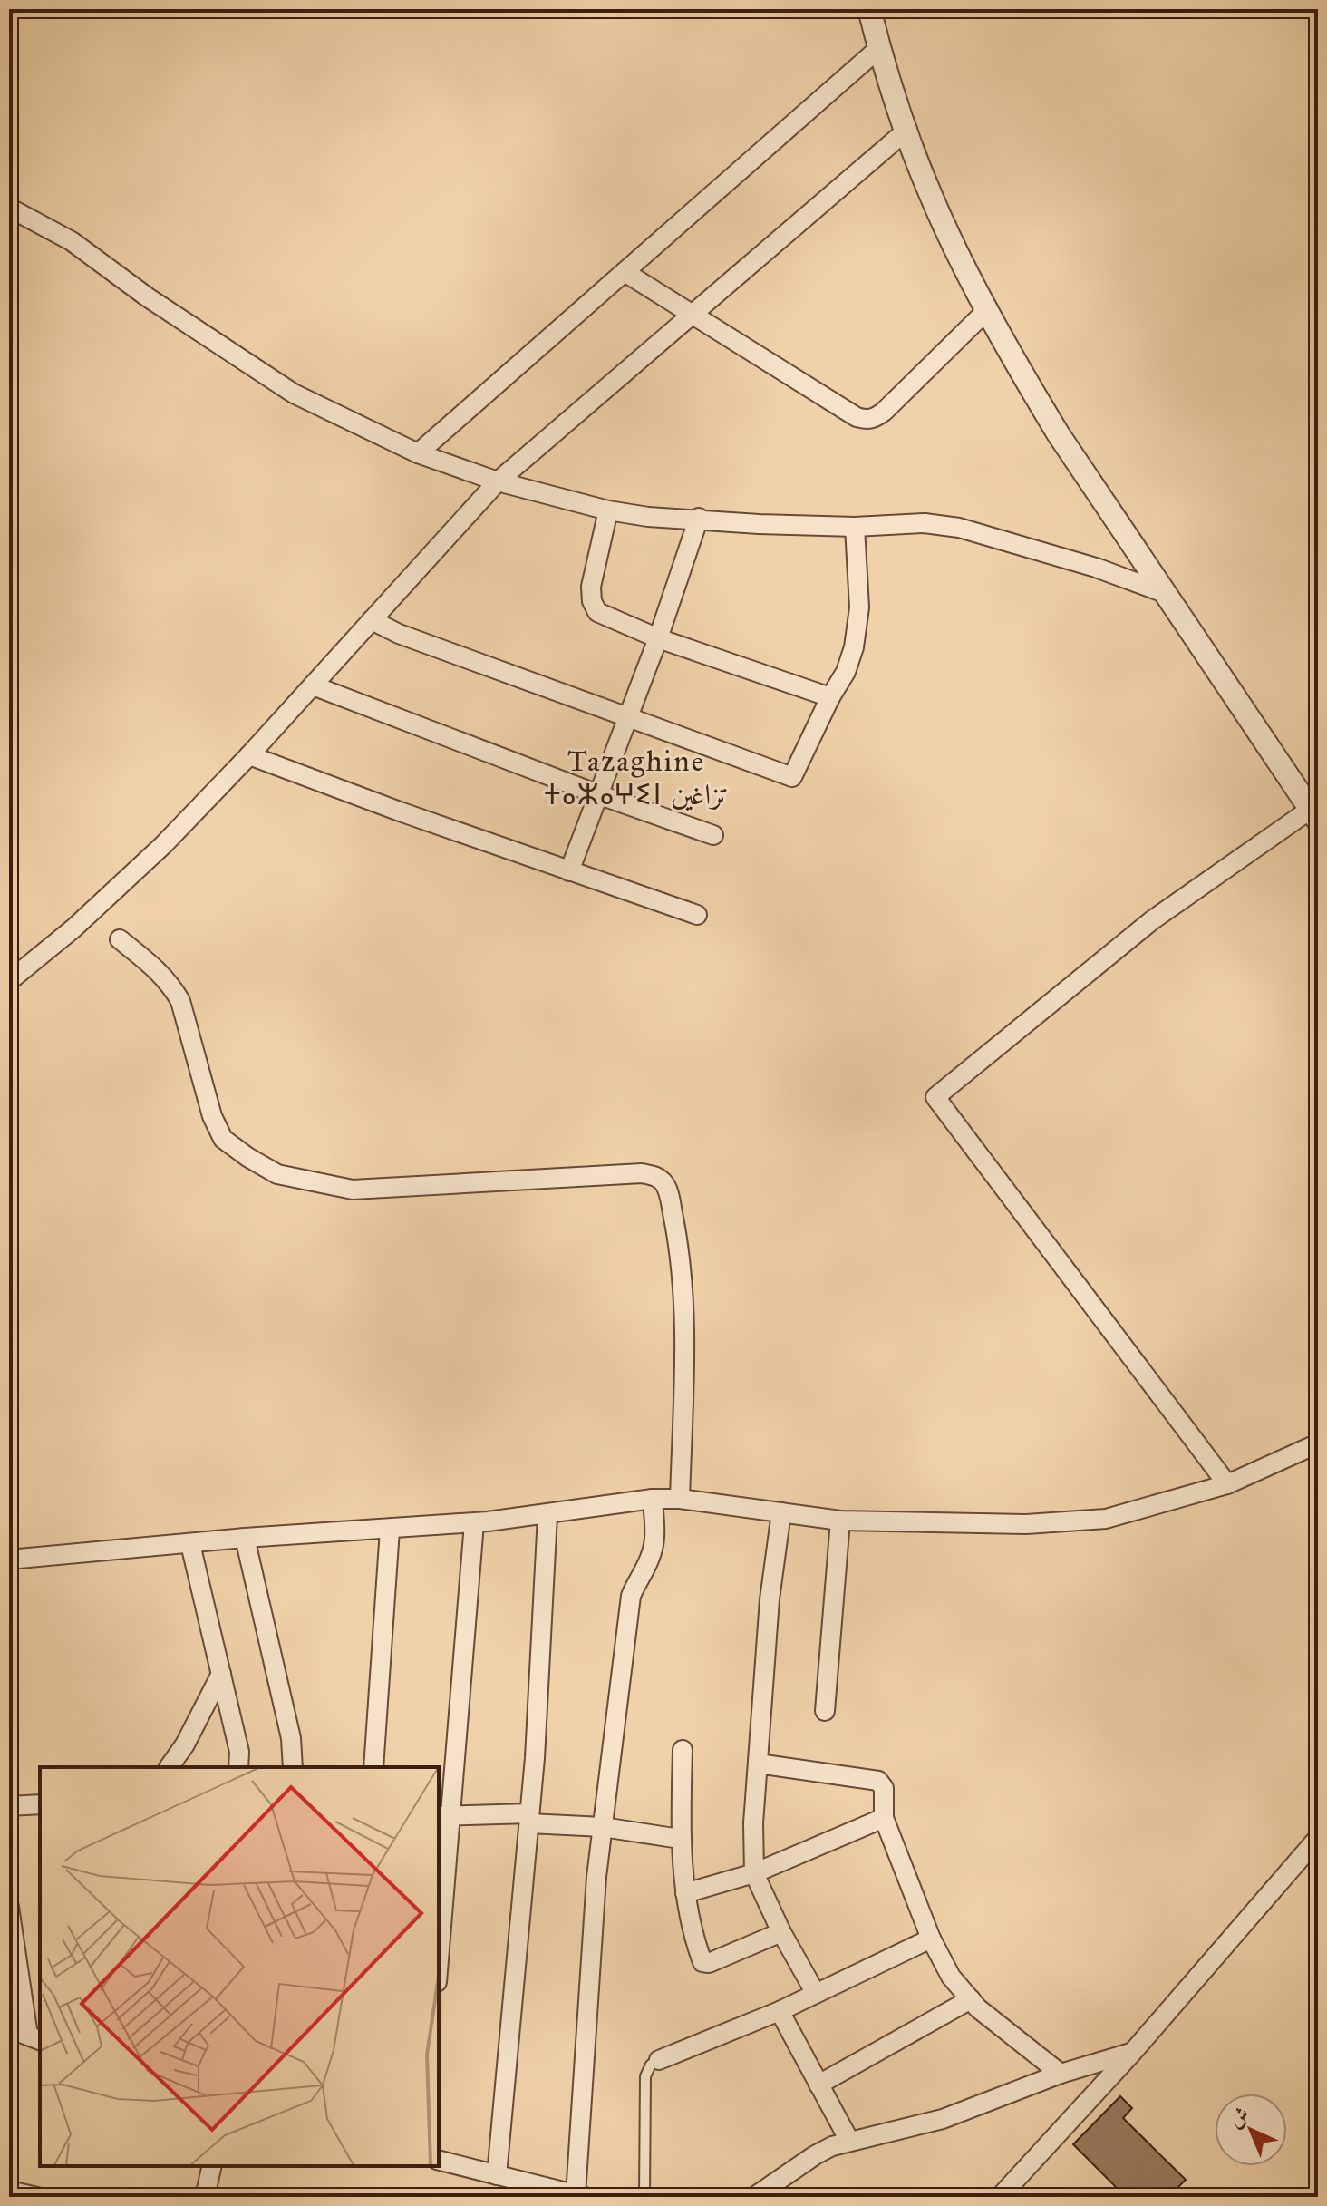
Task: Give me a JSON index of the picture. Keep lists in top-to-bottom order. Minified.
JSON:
{"districts":["Tazaghine ⵜⴰⵣⴰⵖⵉⵏ تزاغين"],"north":"top left"}
